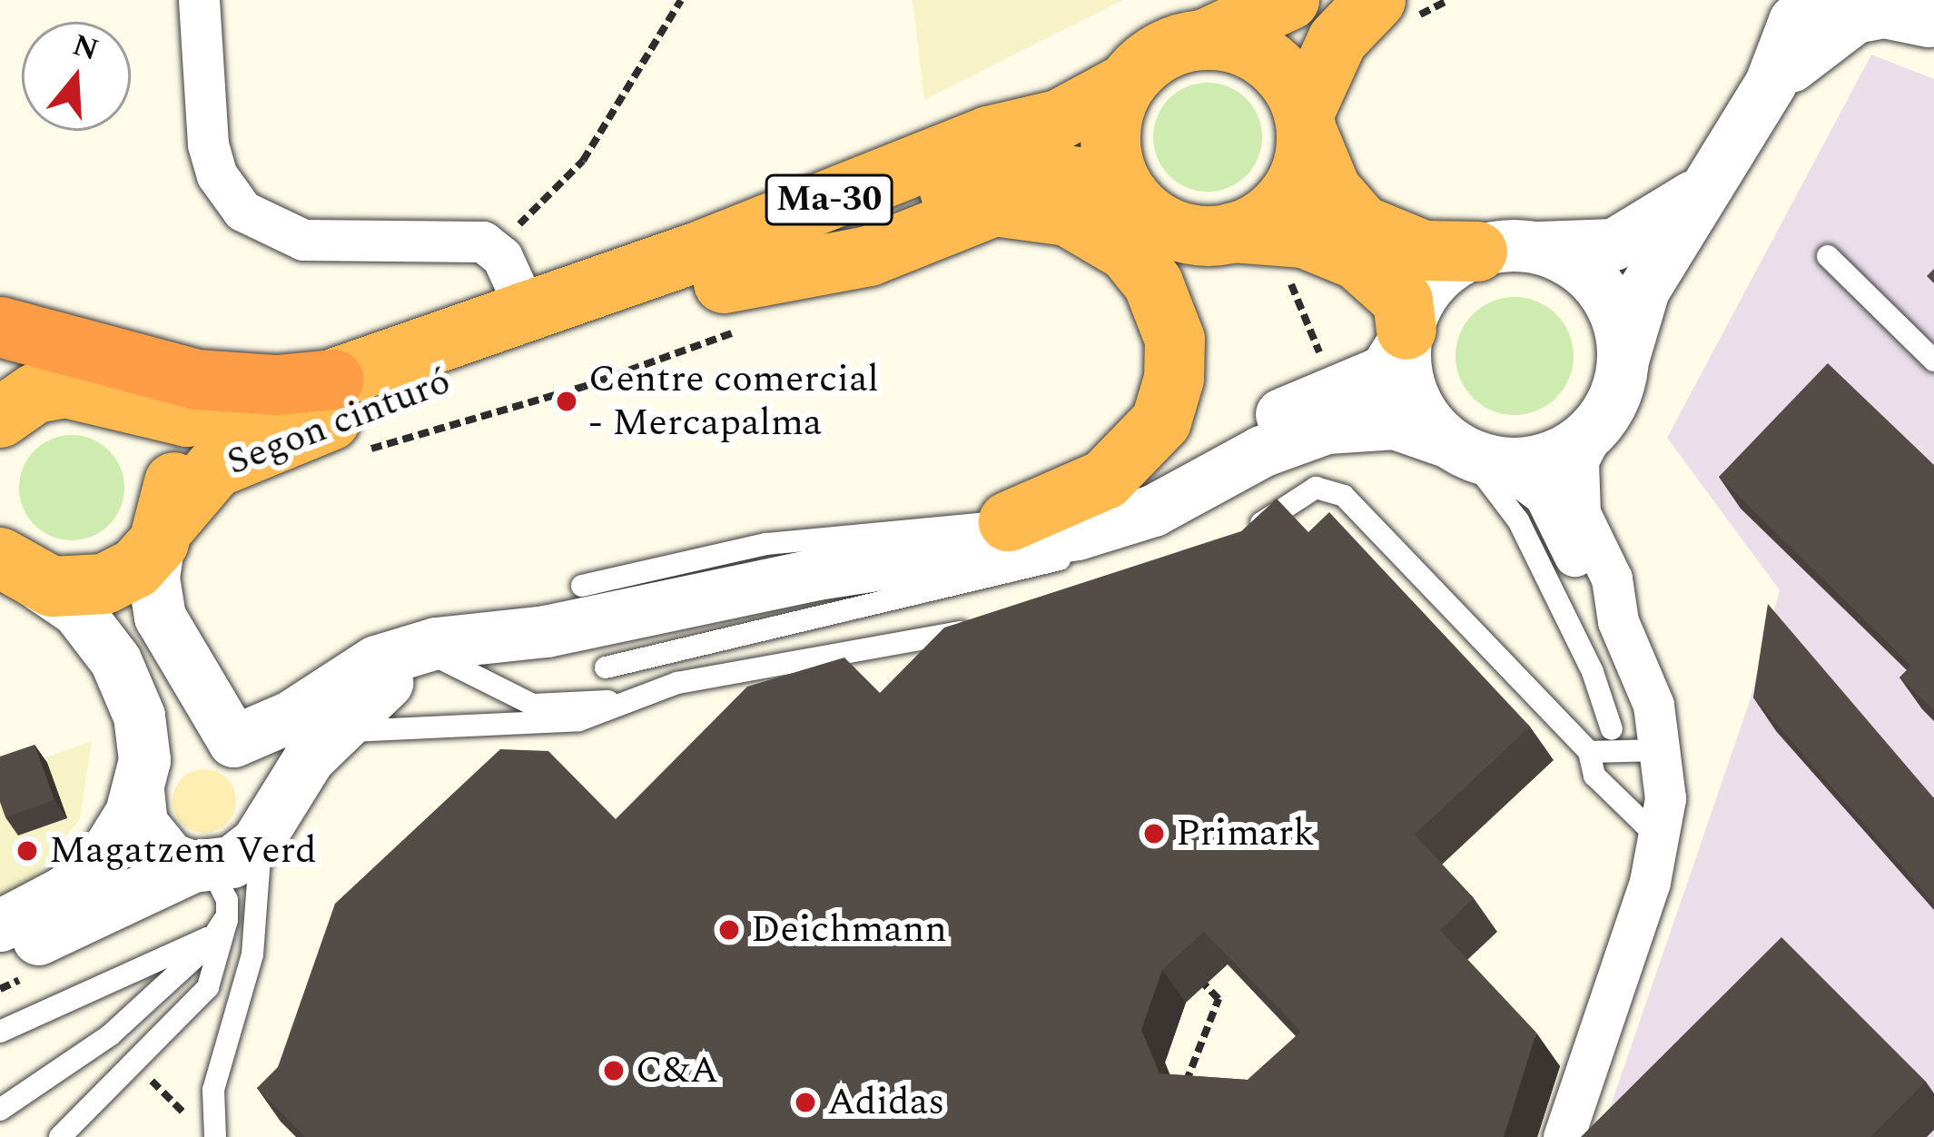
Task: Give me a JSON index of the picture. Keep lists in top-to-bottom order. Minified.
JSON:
{"streets":{"highway":["Ma-30","Segon cinturó"]},"crossings":[["Ma-30","Segon cinturó"]],"places":["Centre comercial - Mercapalma","Primark","Magatzem Verd","Deichmann","C&A","Adidas"],"north":"top"}
